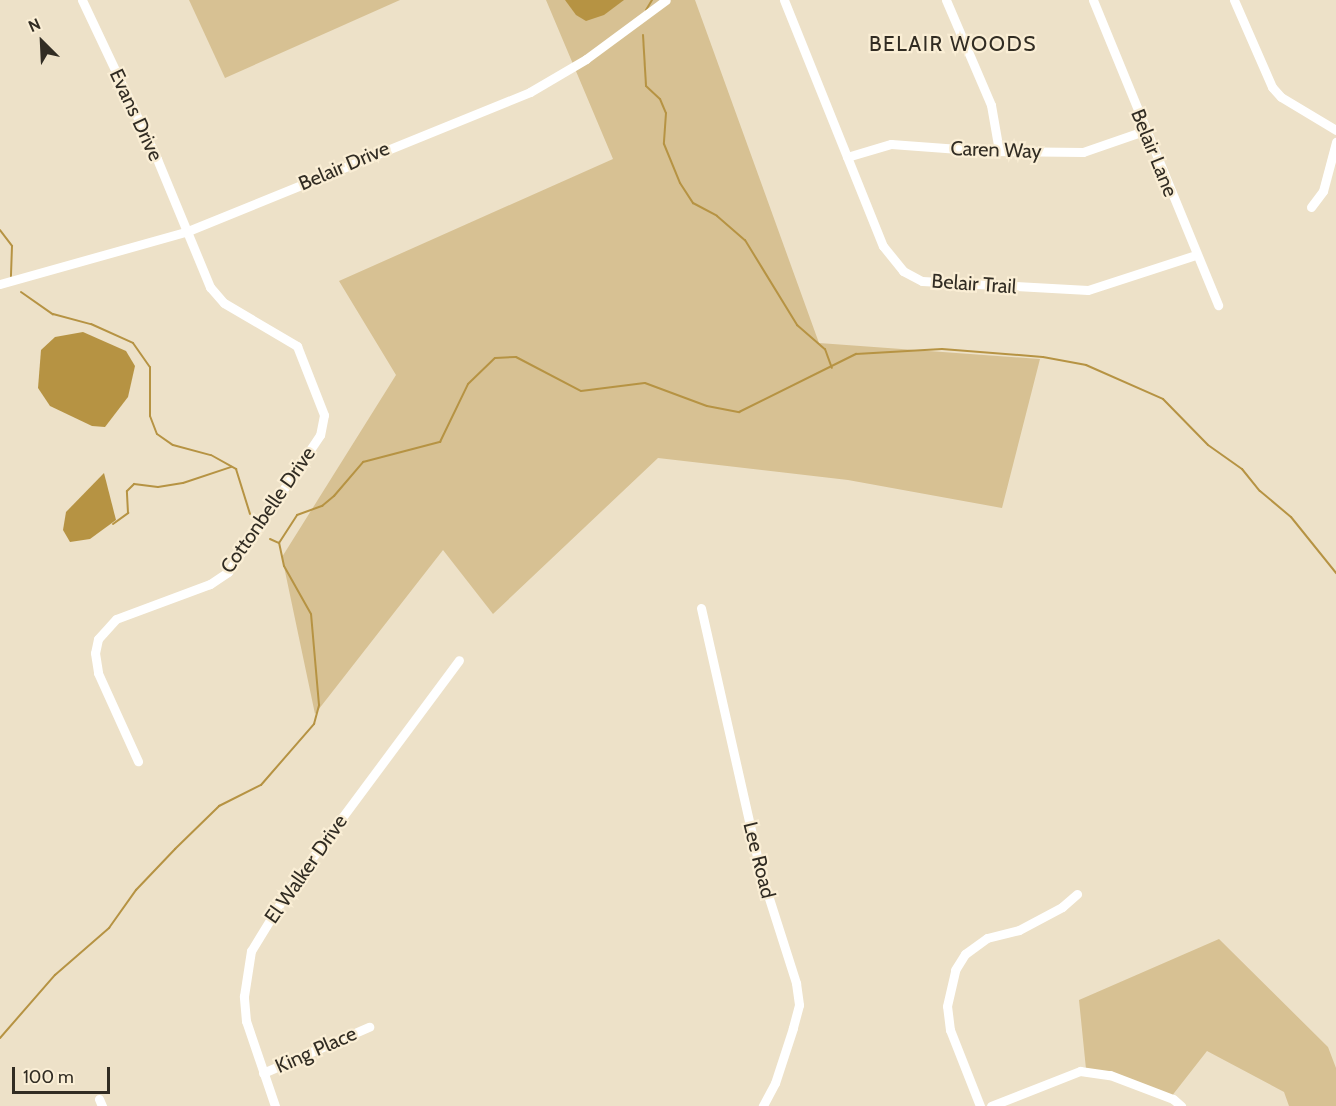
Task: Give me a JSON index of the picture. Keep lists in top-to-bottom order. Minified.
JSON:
{"streets":{"street":["Evans Drive","Caren Way","Belair Lane","Belair Drive","Belair Trail","Cottonbelle Drive","Lee Road","El Walker Drive","King Place"]},"crossings":[["Evans Drive","Belair Drive"],["Evans Drive","Cottonbelle Drive"],["Caren Way","Belair Lane"],["Caren Way","Belair Trail"],["Belair Lane","Belair Trail"],["Belair Drive","Cottonbelle Drive"],["El Walker Drive","King Place"]],"districts":["BELAIR WOODS"],"scale_bar":"100 m","north":"top left"}
